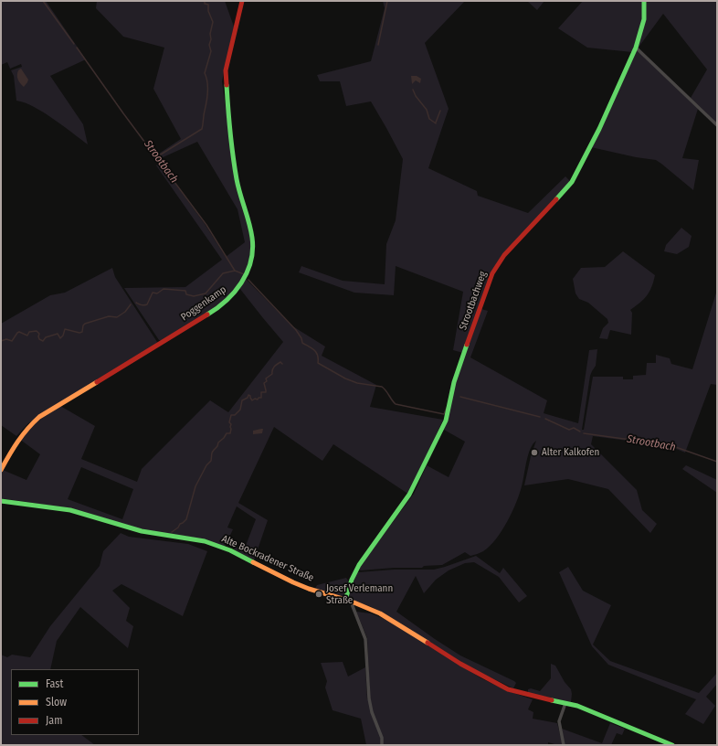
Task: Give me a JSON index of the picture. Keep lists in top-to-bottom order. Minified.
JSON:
{"streets":{"street":["Strootbachweg","Poggenkamp","Alte Bockradener Straße"]},"crossings":[["Strootbachweg","Alte Bockradener Straße"]],"water":["Strootbach"],"places":["Alter Kalkofen","Josef Verlemann Straße"],"legend":["Fast","Slow","Jam"]}
